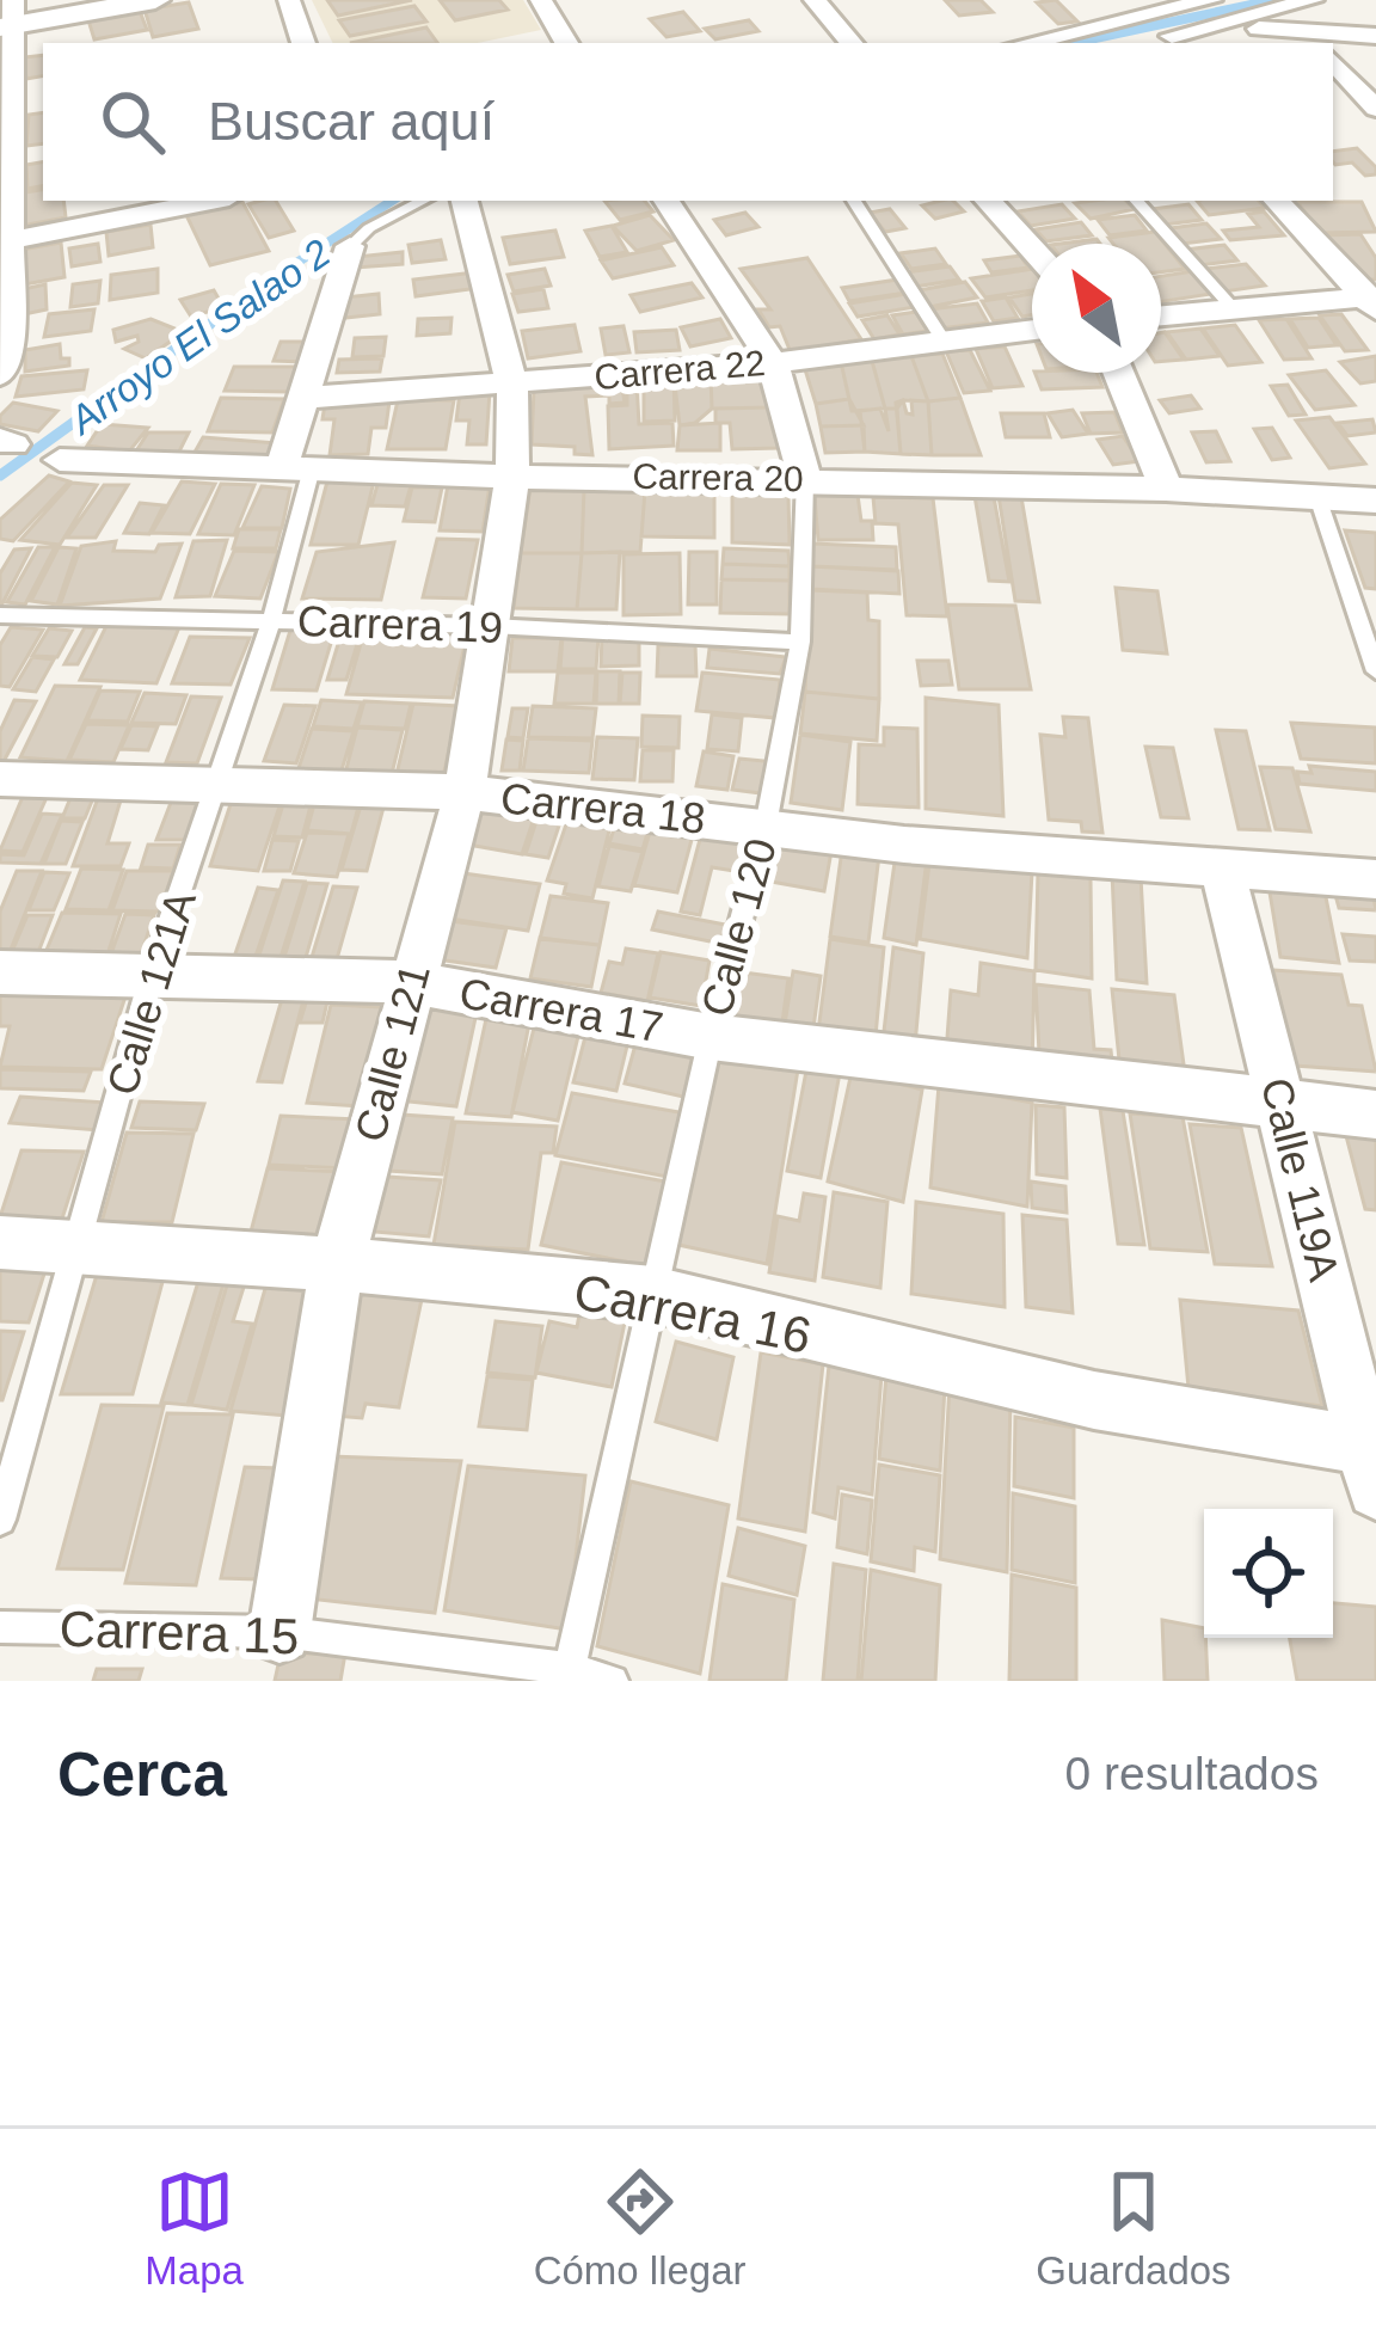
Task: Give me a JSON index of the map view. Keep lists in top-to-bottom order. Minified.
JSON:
{"streets":{"street":["Carrera 22","Carrera 20","Carrera 18","Calle 120","Calle 121A","Carrera 17","Calle 121","Calle 119A","Carrera 16"],"lane":["Carrera 19","Carrera 15"]},"crossings":[["Carrera 22","Calle 120"],["Carrera 22","Calle 121A"],["Carrera 22","Calle 121"],["Carrera 20","Calle 120"],["Carrera 20","Calle 121A"],["Carrera 20","Calle 121"],["Carrera 19","Calle 120"],["Carrera 19","Calle 121A"],["Carrera 19","Calle 121"],["Carrera 18","Calle 120"],["Carrera 18","Calle 121A"],["Carrera 18","Calle 121"],["Carrera 18","Calle 119A"],["Calle 120","Carrera 17"],["Calle 120","Carrera 16"],["Calle 120","Carrera 15"],["Calle 121A","Carrera 17"],["Calle 121A","Carrera 16"],["Carrera 17","Calle 121"],["Carrera 17","Calle 119A"],["Calle 121","Carrera 16"],["Calle 121","Carrera 15"],["Calle 119A","Carrera 16"]],"water":["Arroyo El Salao 2"],"north":"top left","page":{"search":"Buscar aquí","heading":["Cerca","0 resultados"],"nav":["Mapa","Cómo llegar","Guardados"]}}
